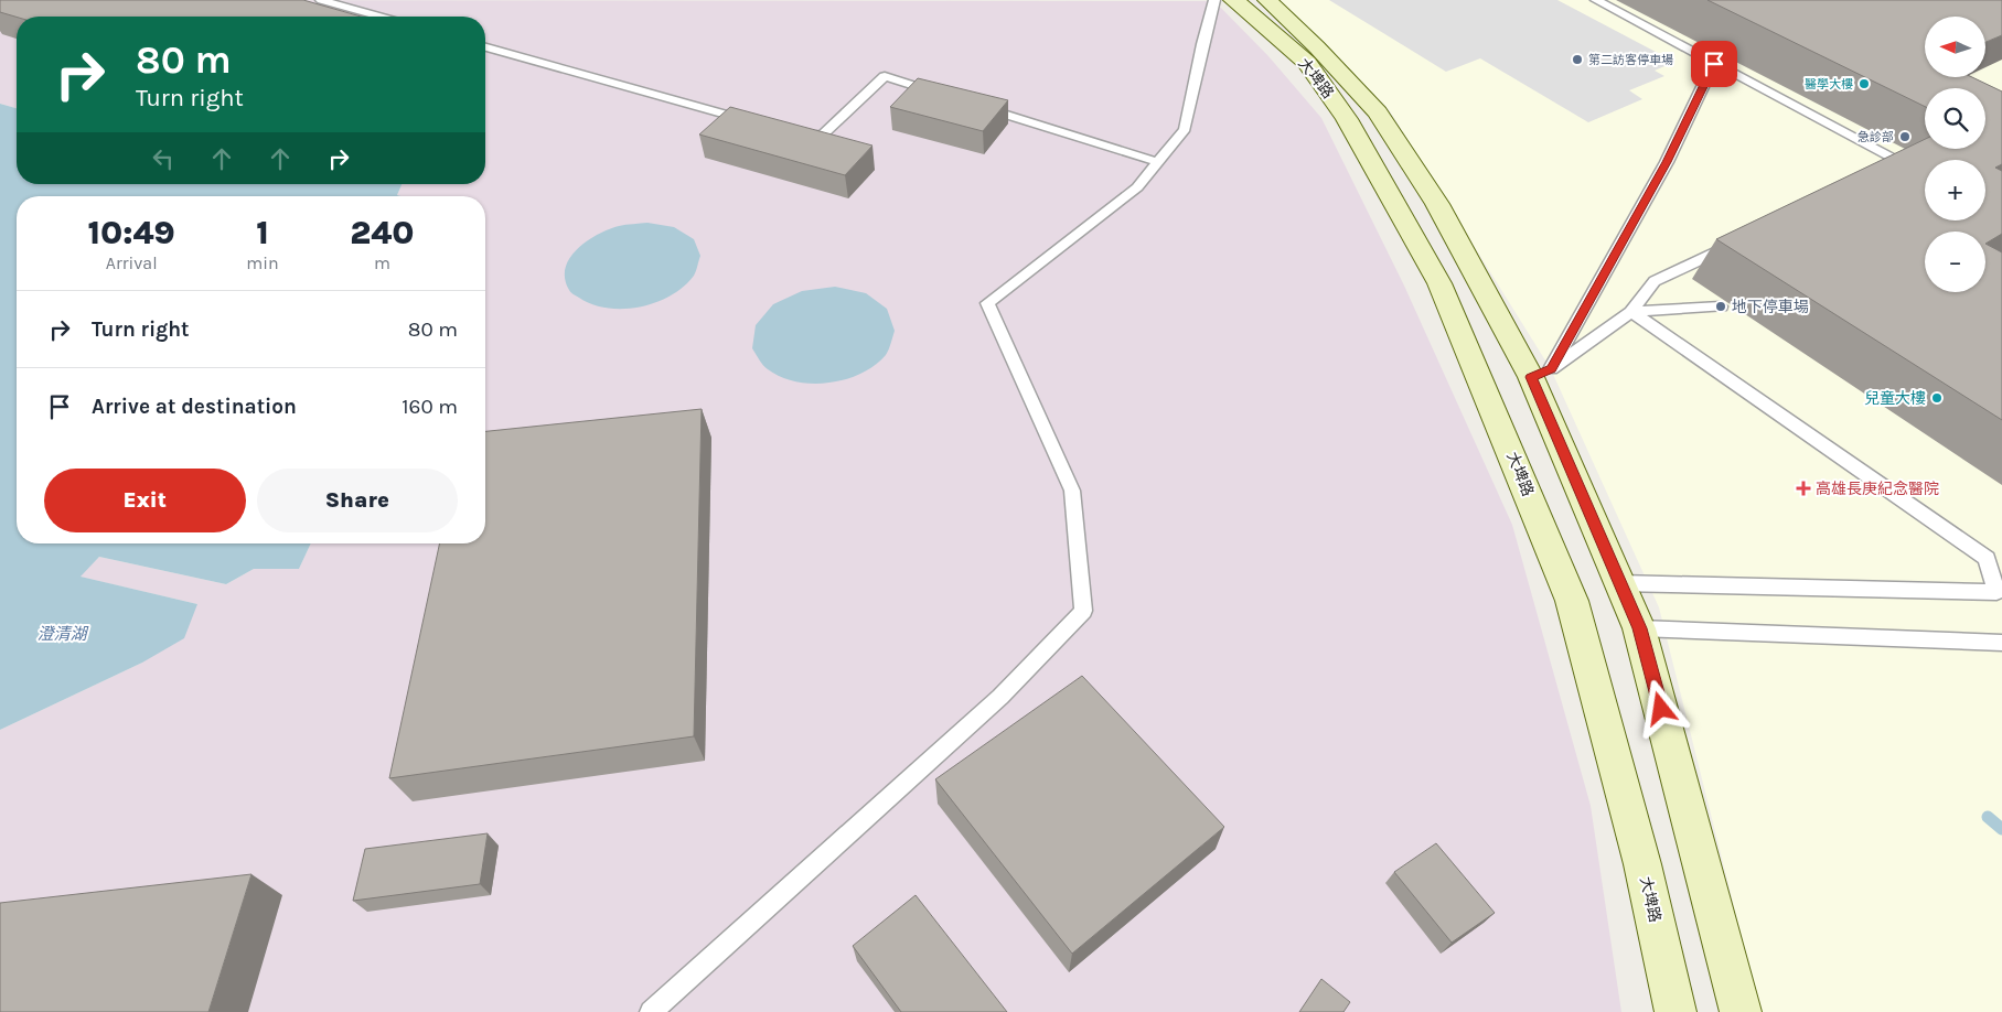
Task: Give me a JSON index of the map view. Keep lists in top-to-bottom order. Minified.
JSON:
{"streets":{"main road":["大埤路"]},"water":["澄清湖"],"places":{"other":["第二訪客停車場","醫學大樓","急診部","地下停車場","兒童大樓"],"health":["高雄長庚紀念醫院"]},"north":"left","page":{"map_buttons":["+","−"],"turn":["80 m","Turn right"],"eta":["10:49","Arrival","1","min","240","m"],"list":[{"name":"Turn right","value":"80 m"},{"name":"Arrive at destination","value":"160 m"}],"buttons":["Exit","Share"]}}
